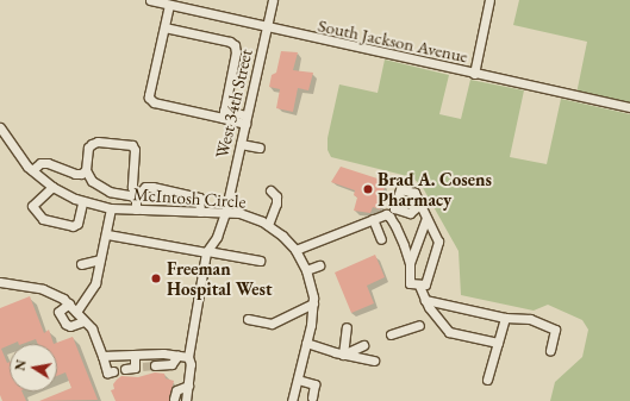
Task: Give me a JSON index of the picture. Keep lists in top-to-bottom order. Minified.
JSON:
{"streets":{"street":["South Jackson Avenue","West 34th Street","McIntosh Circle"]},"crossings":[["South Jackson Avenue","West 34th Street"],["West 34th Street","McIntosh Circle"]],"places":["Brad A. Cosens Pharmacy","Freeman Hospital West"],"north":"left"}
